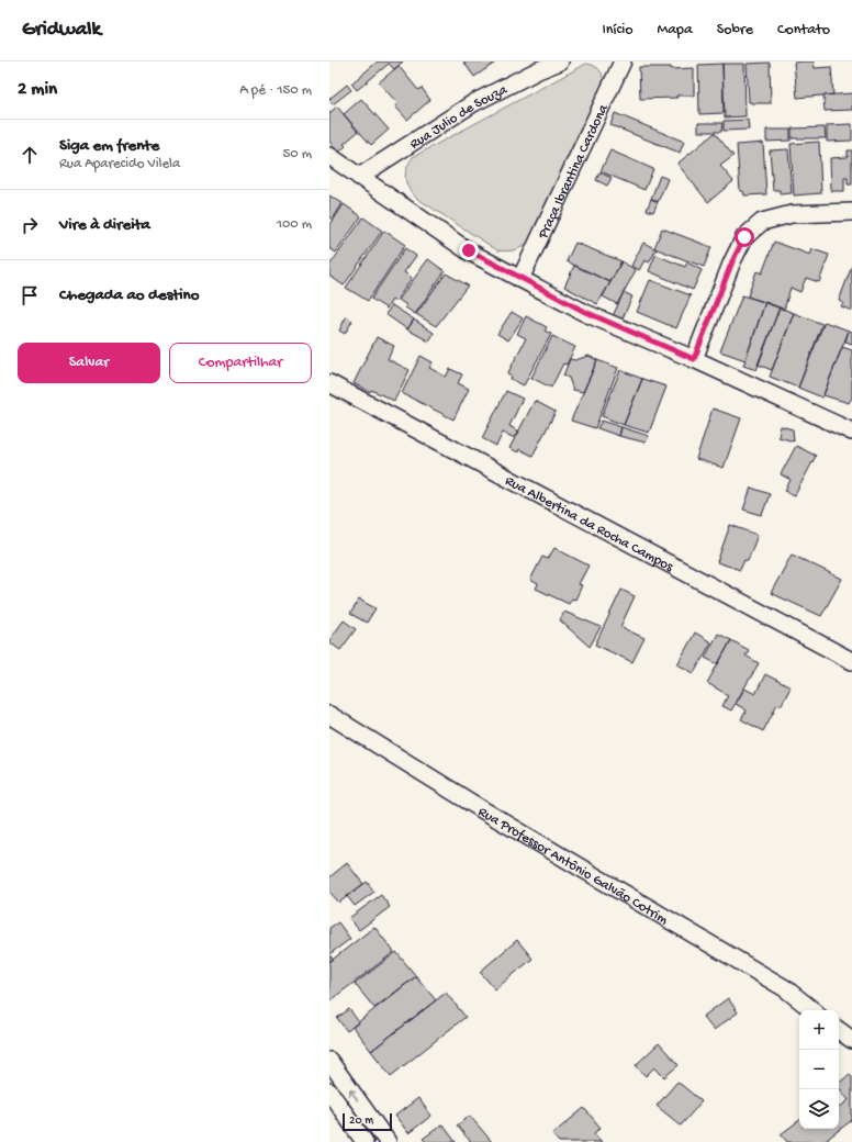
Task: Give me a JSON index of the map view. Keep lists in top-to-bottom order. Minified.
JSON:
{"streets":{"street":["Rua Julio de Souza","Praça Ibrantina Cardona","Rua Albertina da Rocha Campos","Rua Professor Antônio Galvão Cotrim"]},"scale_bar":"20 m","page":{"header":"Gridwalk","nav":["Início","Mapa","Sobre","Contato"],"heading":["2 min","A pé · 150 m"],"list":[["Siga em frente","Rua Aparecido Vilela","50 m"],["Vire à direita","100 m"],"Chegada ao destino"],"buttons":["Salvar","Compartilhar"],"map_buttons":["+","−"],"scale":"20 m"}}
